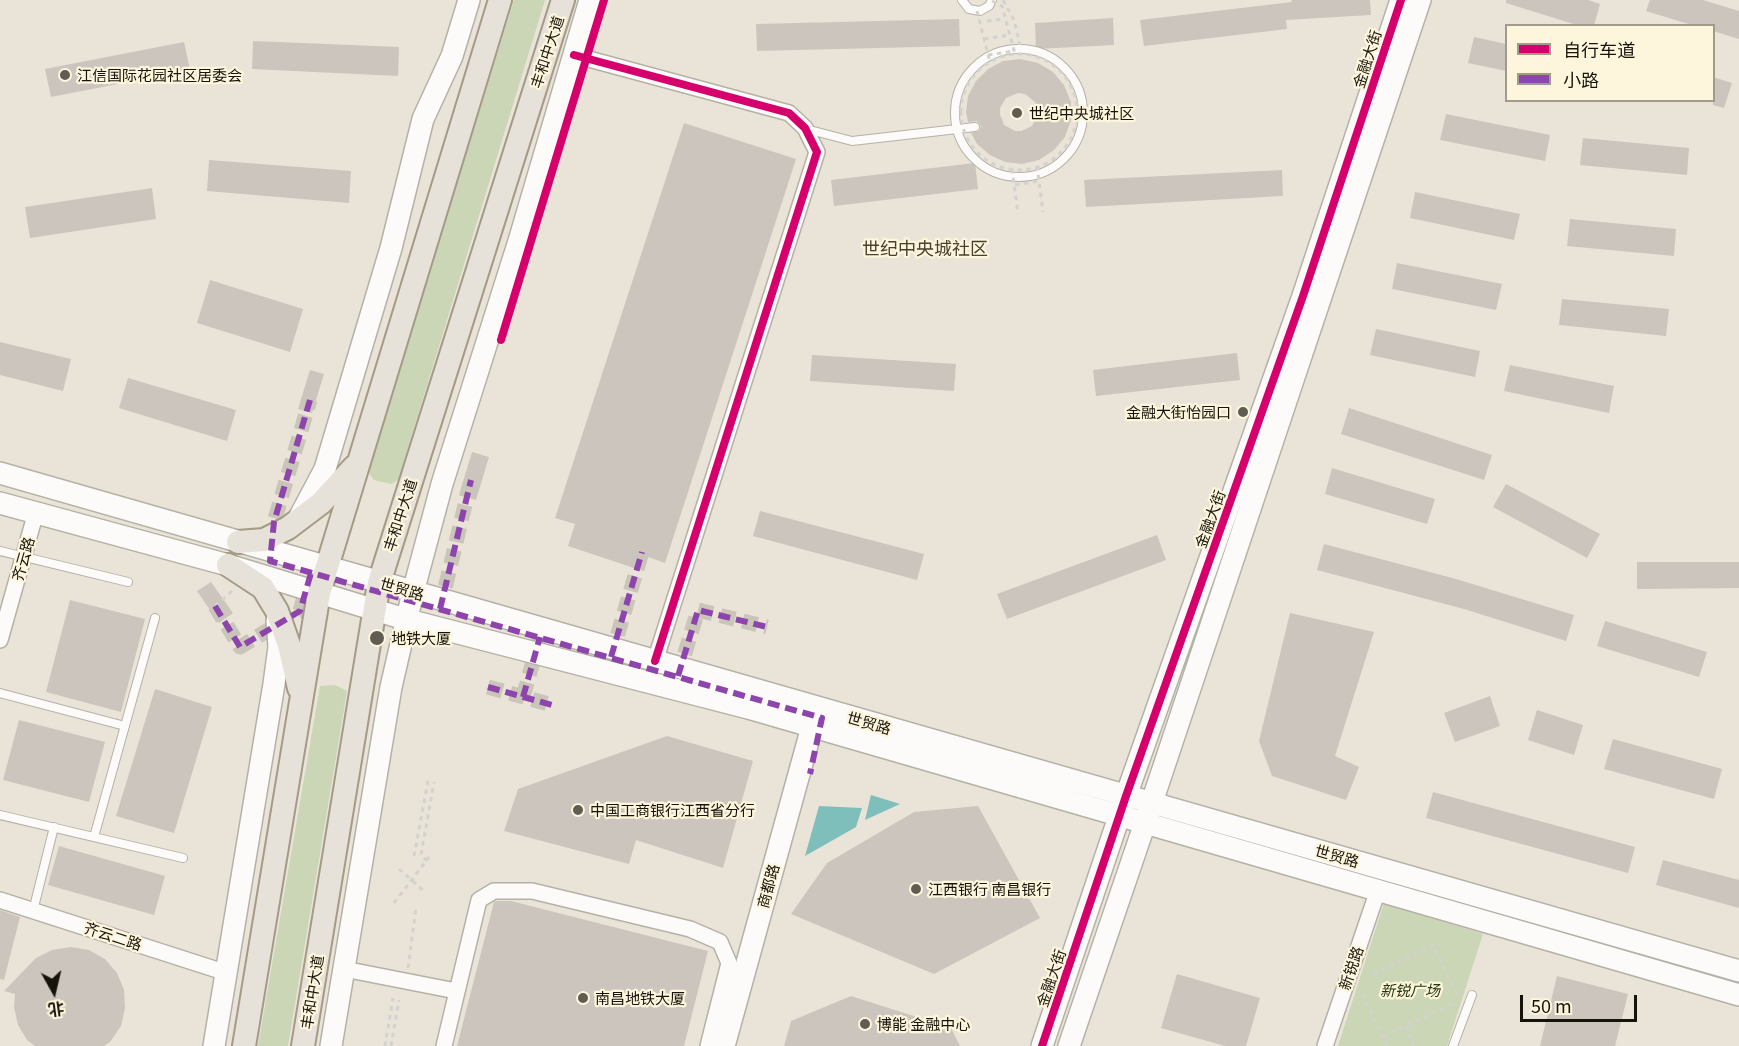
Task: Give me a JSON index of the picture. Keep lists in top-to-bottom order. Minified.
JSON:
{"streets":{"main road":["丰和中大道","金融大街","世贸路","商都路"],"street":["齐云路","齐云二路","新锐路"]},"crossings":[["丰和中大道","世贸路"],["金融大街","世贸路"],["齐云路","世贸路"],["世贸路","商都路"],["世贸路","新锐路"]],"districts":["世纪中央城社区"],"parks":["新锐广场"],"places":["江信国际花园社区居委会","世纪中央城社区","金融大街怡园口","地铁大厦","中国工商银行江西省分行","江西银行 南昌银行","南昌地铁大厦","博能 金融中心"],"legend":["自行车道","小路"],"scale_bar":"50 m","north":"bottom"}
